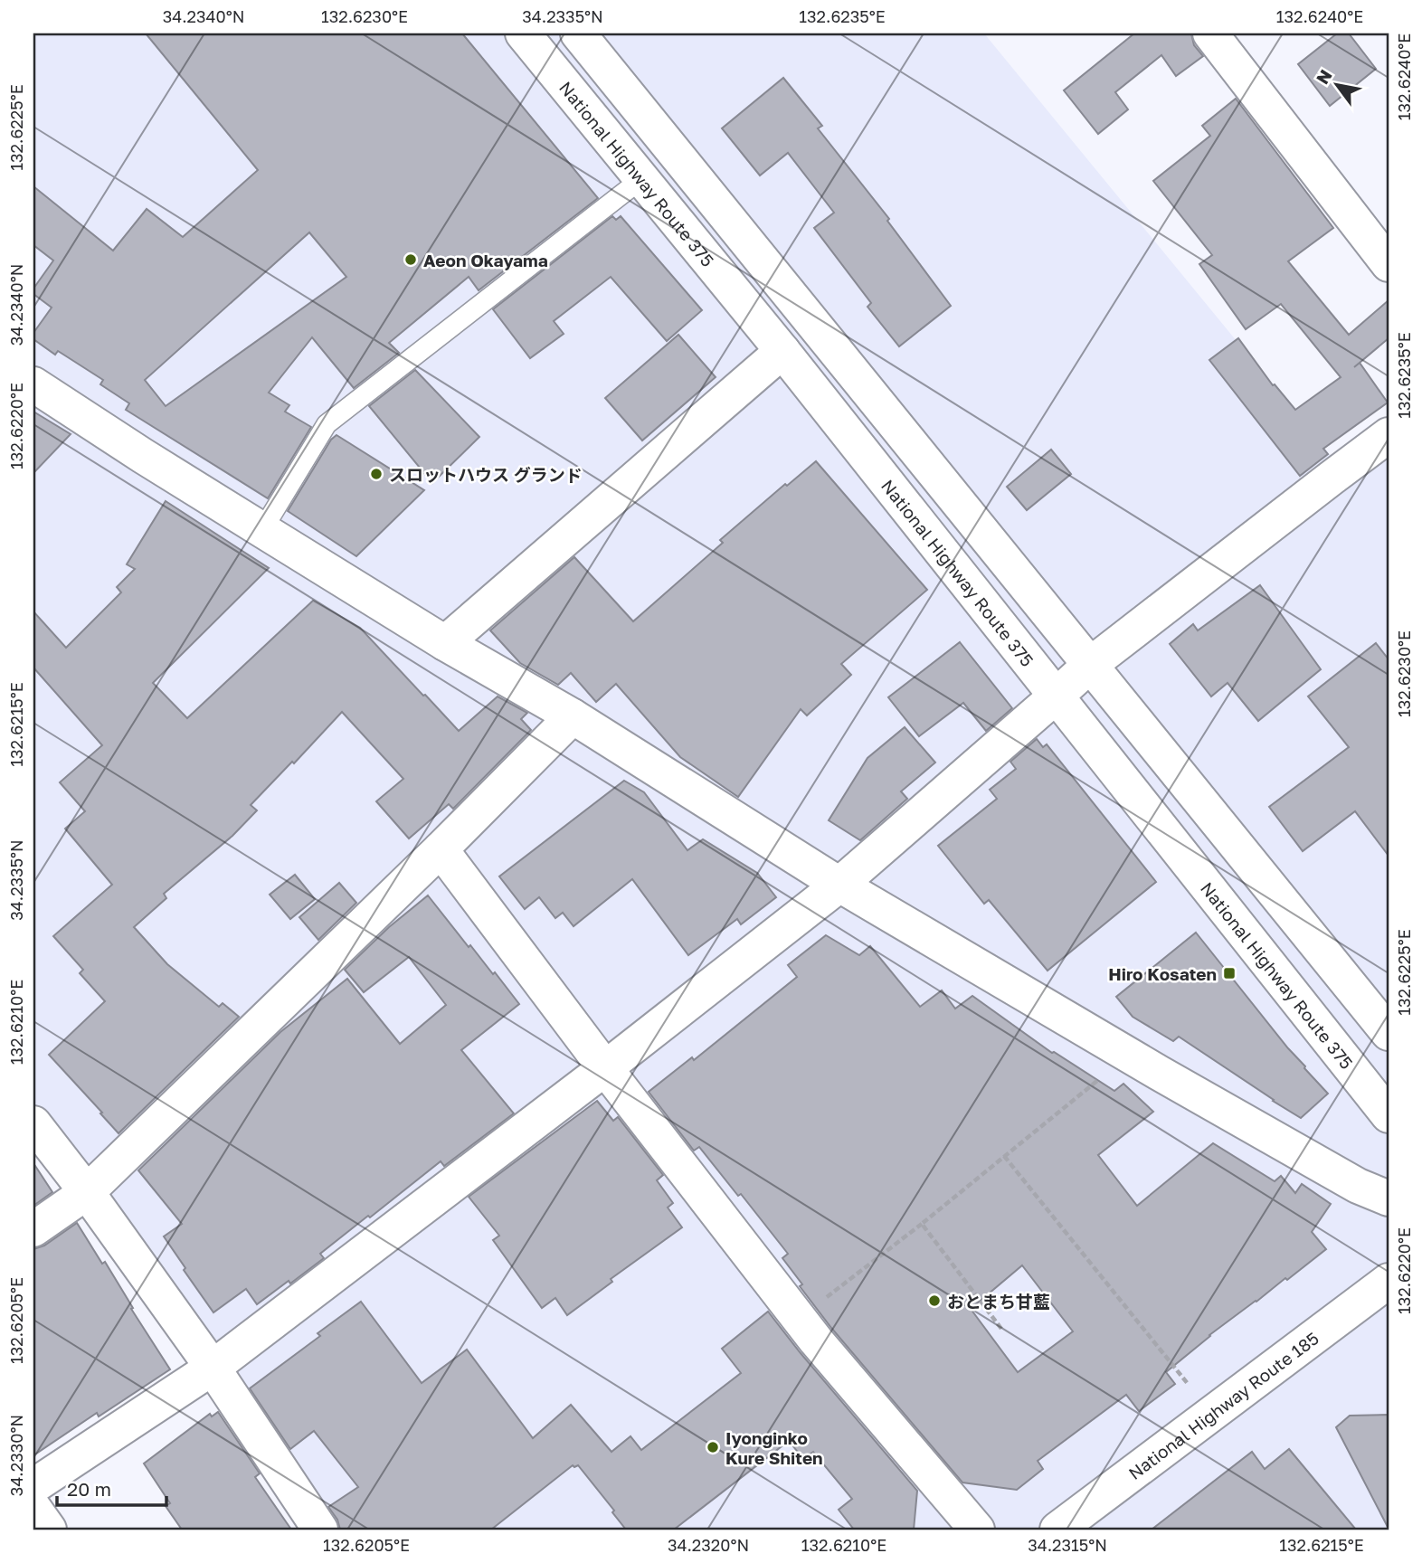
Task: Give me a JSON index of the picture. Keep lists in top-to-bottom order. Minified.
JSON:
{"streets":{"main road":["National Highway Route 375","National Highway Route 185"]},"places":{"other":["Aeon Okayama","スロットハウス グランド","おとまち甘藍","Iyonginko Kure Shiten"],"transit":["Hiro Kosaten"]},"scale_bar":"20 m","north":"top left","coordinates":["34.2340°N","132.6230°E","34.2335°N","132.6235°E","132.6240°E","132.6225°E","132.6220°E","132.6215°E","132.6210°E","132.6205°E","34.2330°N","34.2320°N","34.2315°N"]}
